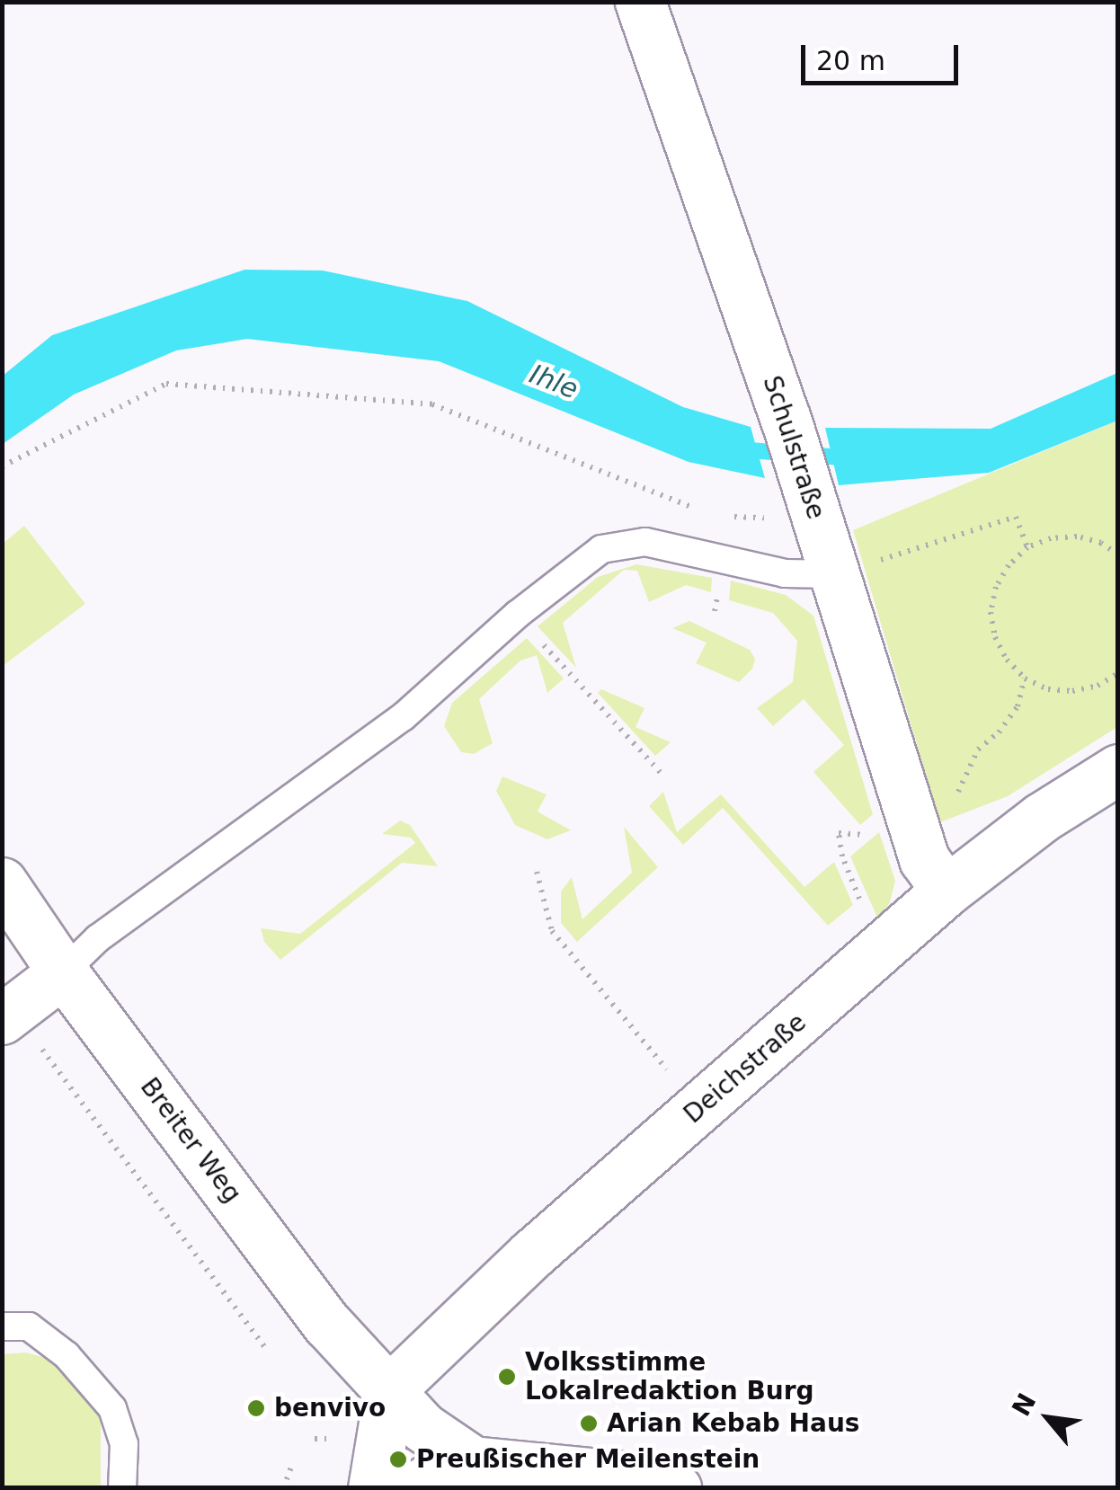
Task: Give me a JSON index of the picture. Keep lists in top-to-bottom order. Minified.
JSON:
{"streets":{"street":["Schulstraße","Deichstraße","Breiter Weg"]},"crossings":[["Schulstraße","Deichstraße"],["Deichstraße","Breiter Weg"]],"water":["Ihle"],"places":["Volksstimme Lokalredaktion Burg","benvivo","Arian Kebab Haus","Preußischer Meilenstein"],"scale_bar":"20 m","north":"top left"}
